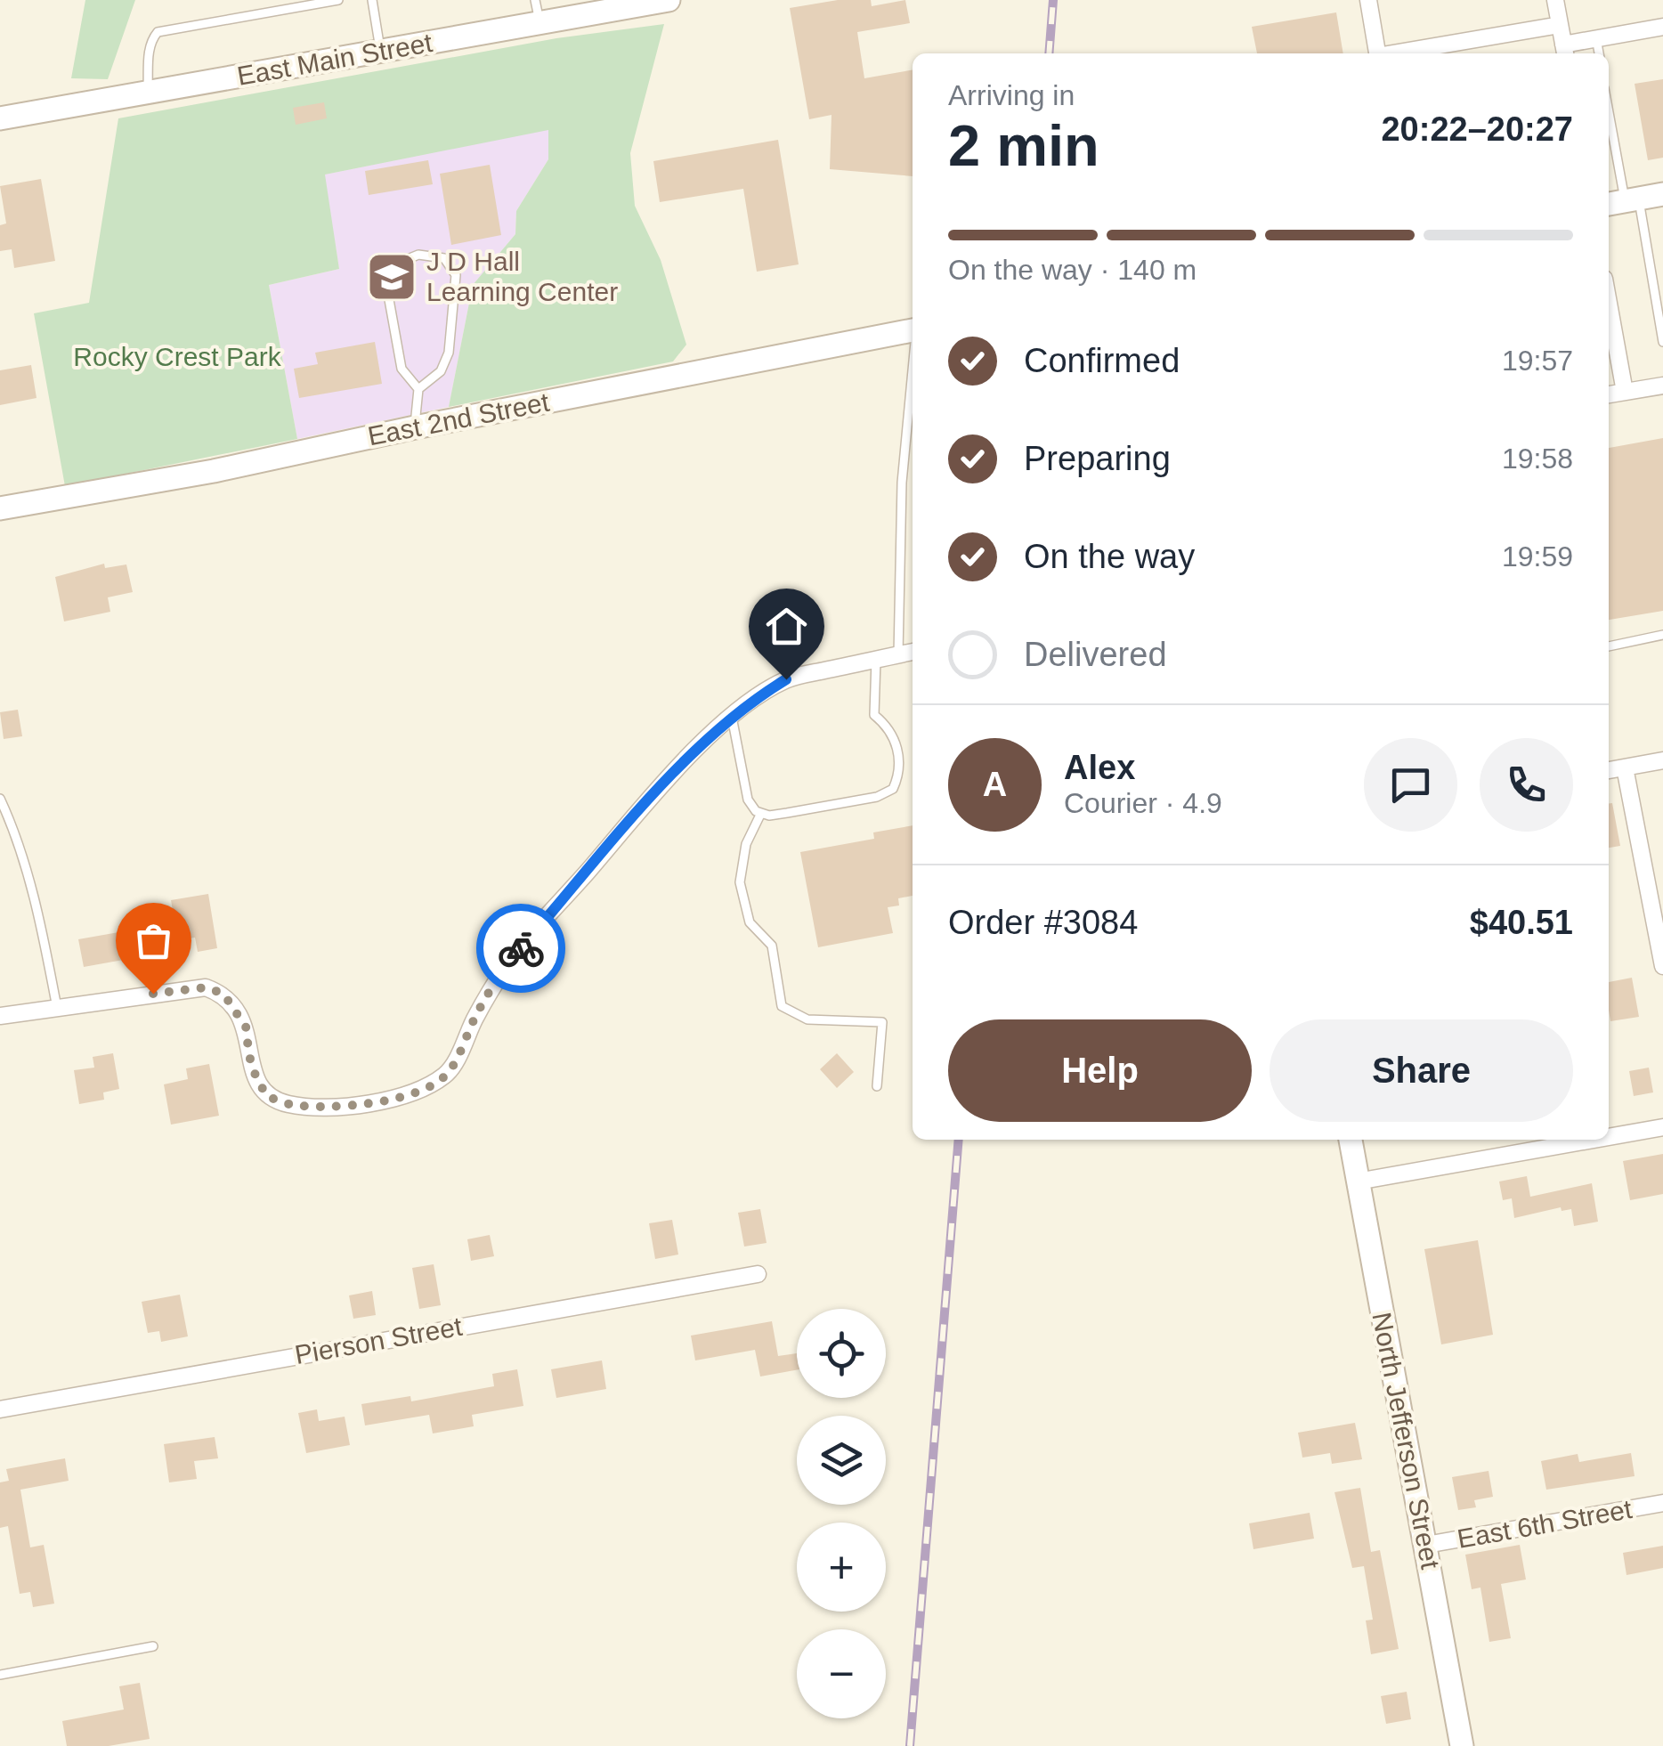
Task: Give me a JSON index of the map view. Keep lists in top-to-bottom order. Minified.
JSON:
{"streets":{"street":["East Main Street","East 2nd Street","Pierson Street","North Jefferson Street","East 6th Street"]},"crossings":[["North Jefferson Street","East 6th Street"]],"parks":["Rocky Crest Park"],"places":{"school or university":["J D Hall Learning Center"]},"page":{"heading":["2 min","Arriving in","20:22–20:27"],"panel":["Alex","Courier · 4.9","Order #3084","$40.51"],"bar":"On the way · 140 m","list":[["Confirmed","19:57"],["Preparing","19:58"],["On the way","19:59"],"Delivered"],"round":"A","buttons":["Help","Share"],"map_buttons":["+","−"]}}
